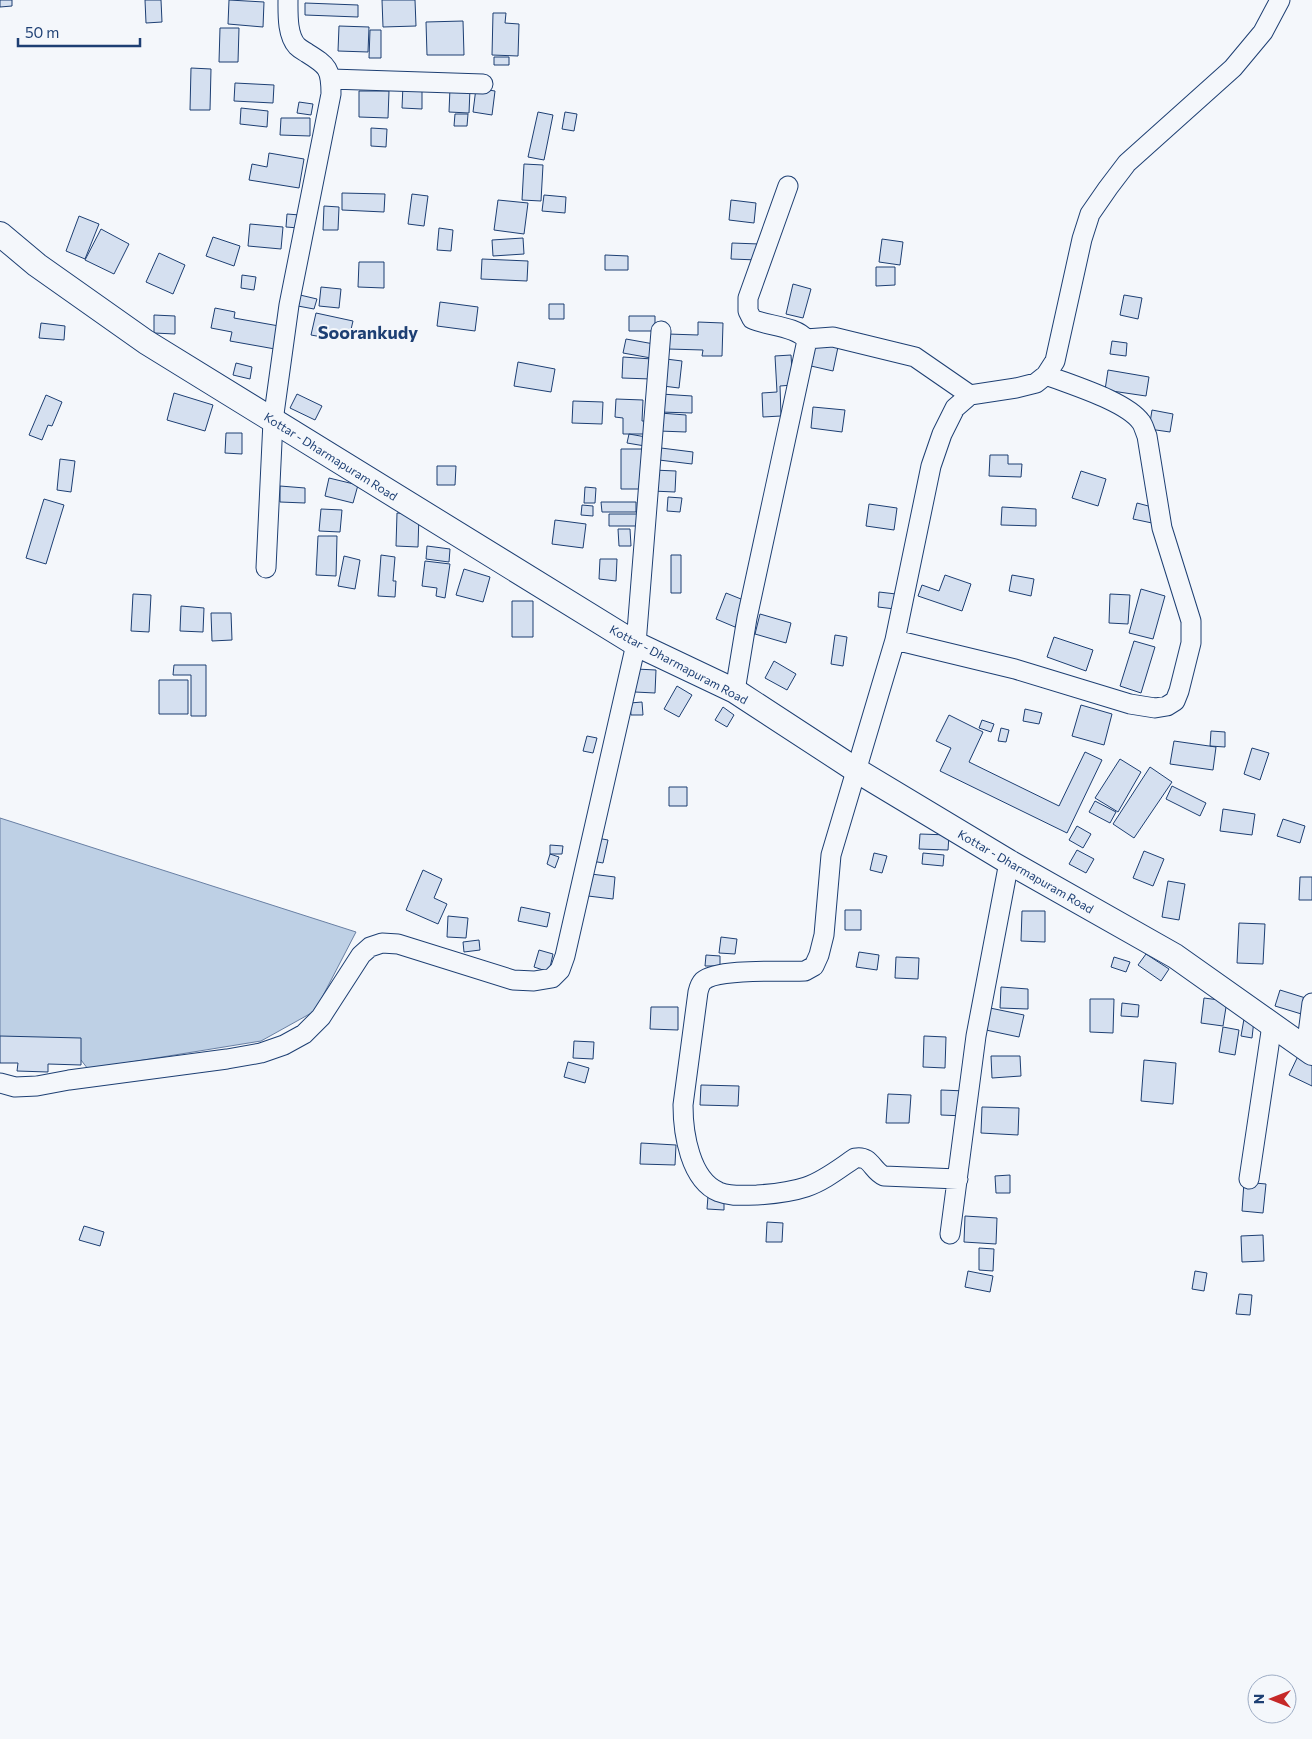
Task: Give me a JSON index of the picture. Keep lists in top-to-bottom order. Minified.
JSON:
{"streets":{"main road":["Kottar - Dharmapuram Road"]},"districts":["Soorankudy"],"scale_bar":"50 m","north":"left"}
